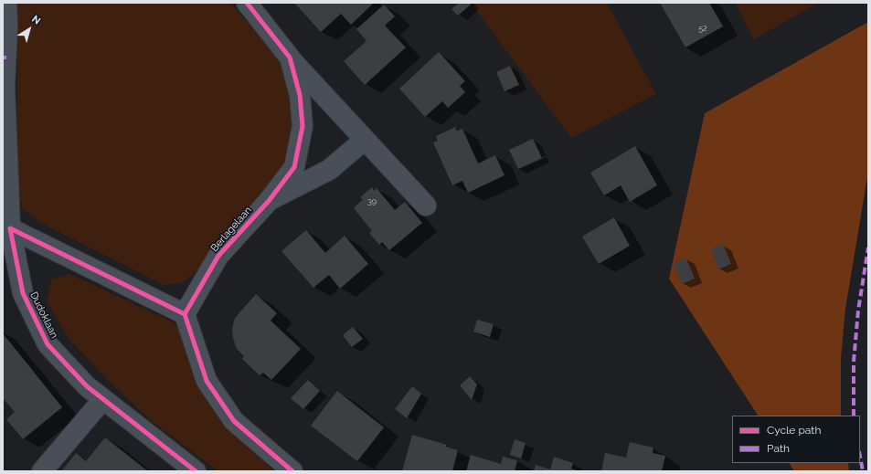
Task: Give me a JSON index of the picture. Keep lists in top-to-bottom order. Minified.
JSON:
{"streets":{"street":["Berlagelaan","Dudoklaan"]},"house_numbers":["52","39"],"legend":["Cycle path","Path"],"north":"top right"}
